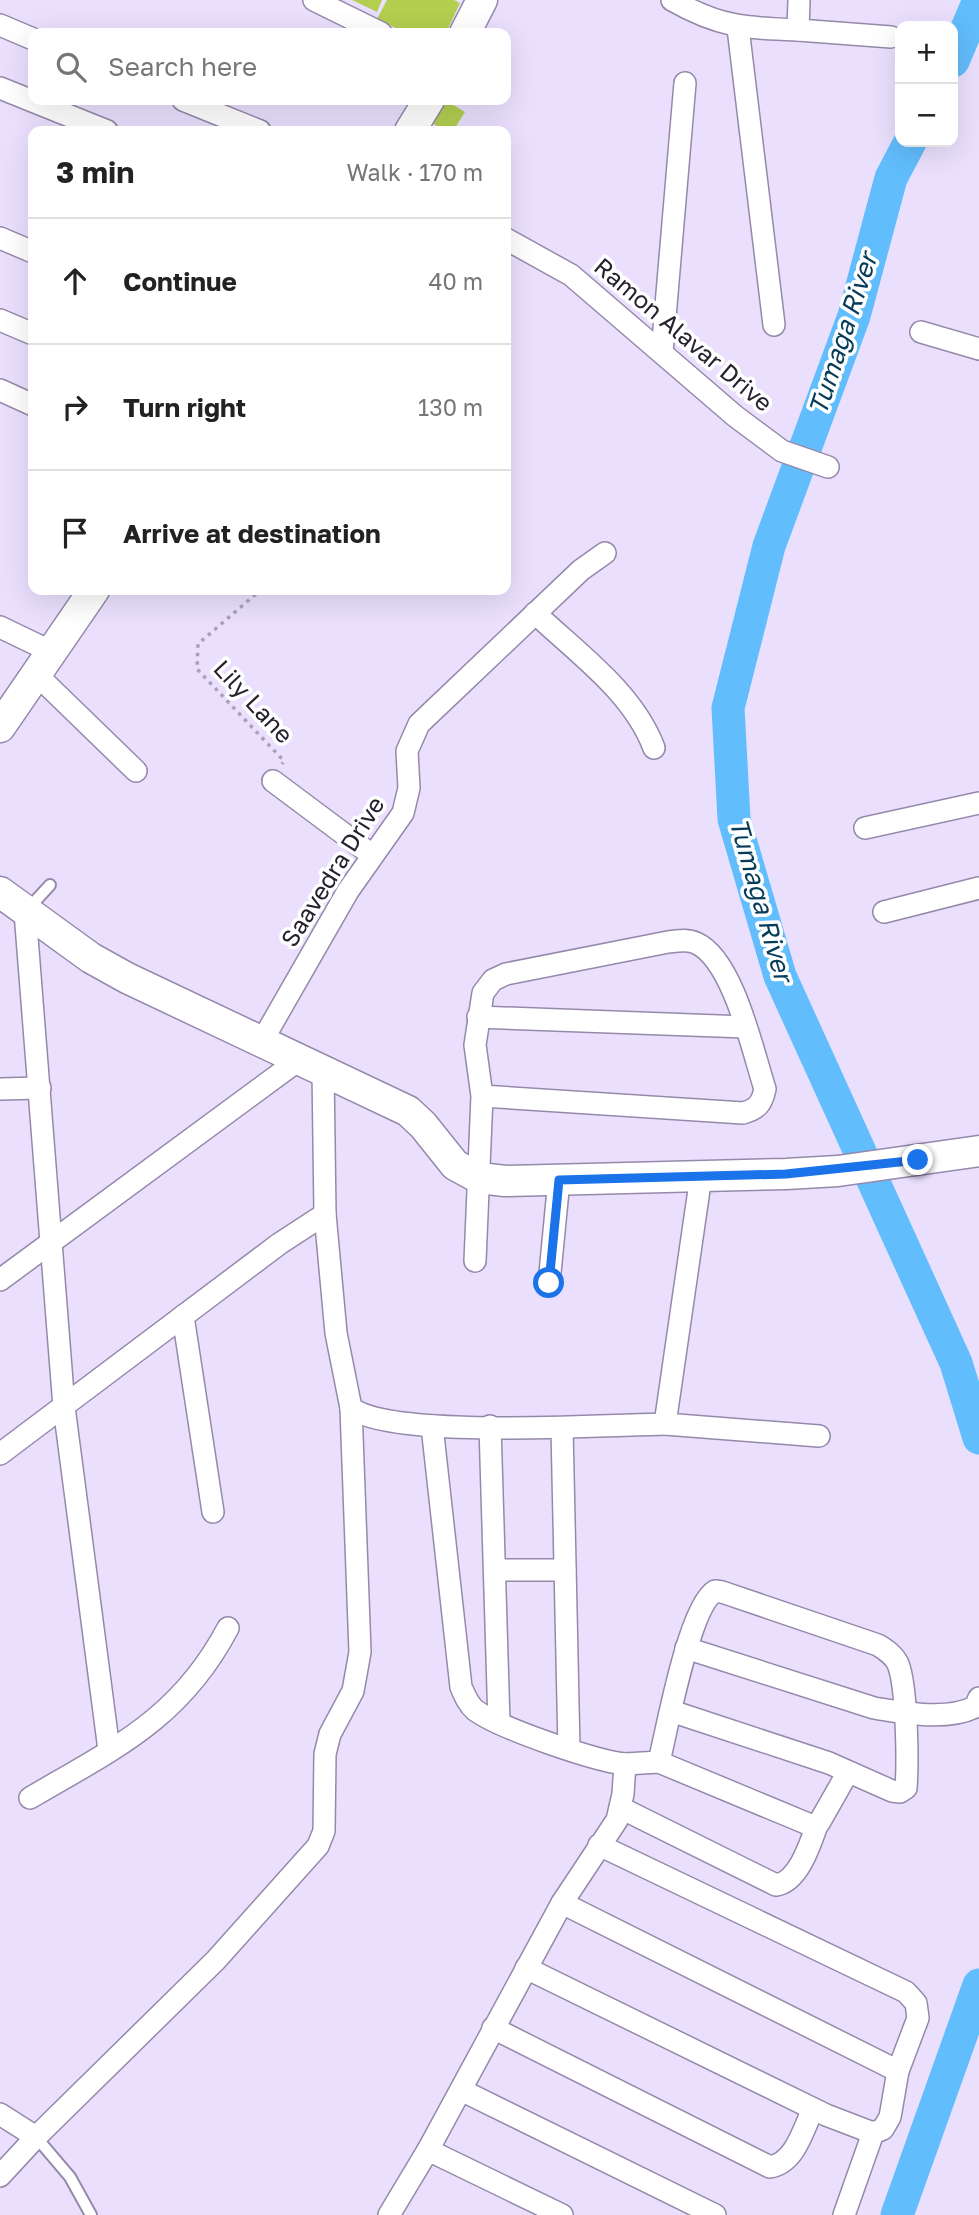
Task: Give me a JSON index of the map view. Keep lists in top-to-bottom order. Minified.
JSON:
{"streets":{"street":["Ramon Alavar Drive","Saavedra Drive"],"path":["Lily Lane"]},"water":["Tumaga River"],"page":{"map_buttons":["+","−"],"search":"Search here","heading":["3 min","Walk · 170 m"],"list":[["Continue","40 m"],["Turn right","130 m"],"Arrive at destination"]}}
